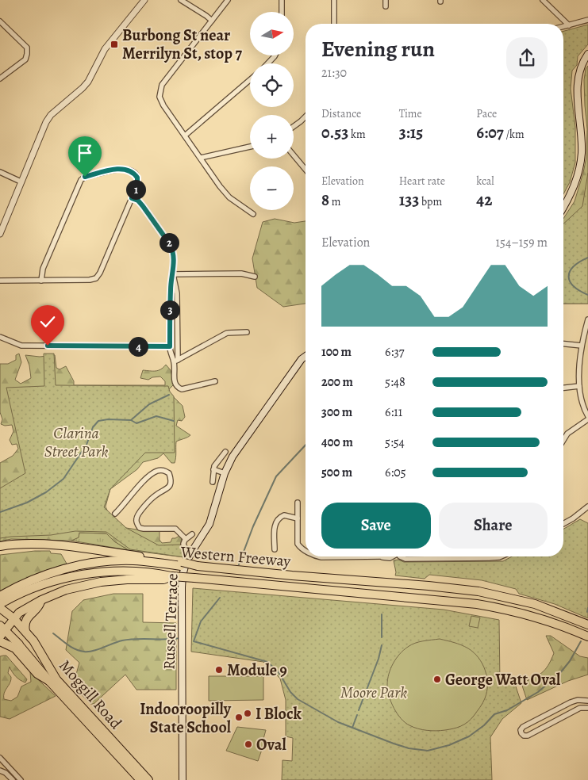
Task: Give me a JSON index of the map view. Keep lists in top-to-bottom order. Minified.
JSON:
{"streets":{"highway":["Western Freeway","Moggill Road"],"main road":["Russell Terrace"]},"crossings":[["Western Freeway","Moggill Road"]],"parks":["Clarina Street Park","Moore Park"],"places":{"transit":["Burbong St near Merrilyn St, stop 7"],"other":["Module 9","George Watt Oval","I Block","Indooroopilly State School","Oval"]},"north":"right","page":{"map_buttons":["+","−"],"heading":["Evening run","21:30"],"stats":[["Distance","0.53 km"],["Time","3:15"],["Pace","6:07 /km"],["Elevation","8 m"],["Heart rate","133 bpm"],["kcal","42"]],"pins":["1","2","3","4"],"chart":["Elevation","154–159 m"],"list":[{"name":"100 m","note":"6:37"},{"name":"200 m","note":"5:48"},{"name":"300 m","note":"6:11"},{"name":"400 m","note":"5:54"},{"name":"500 m","note":"6:05"}],"buttons":["Save","Share"]}}
